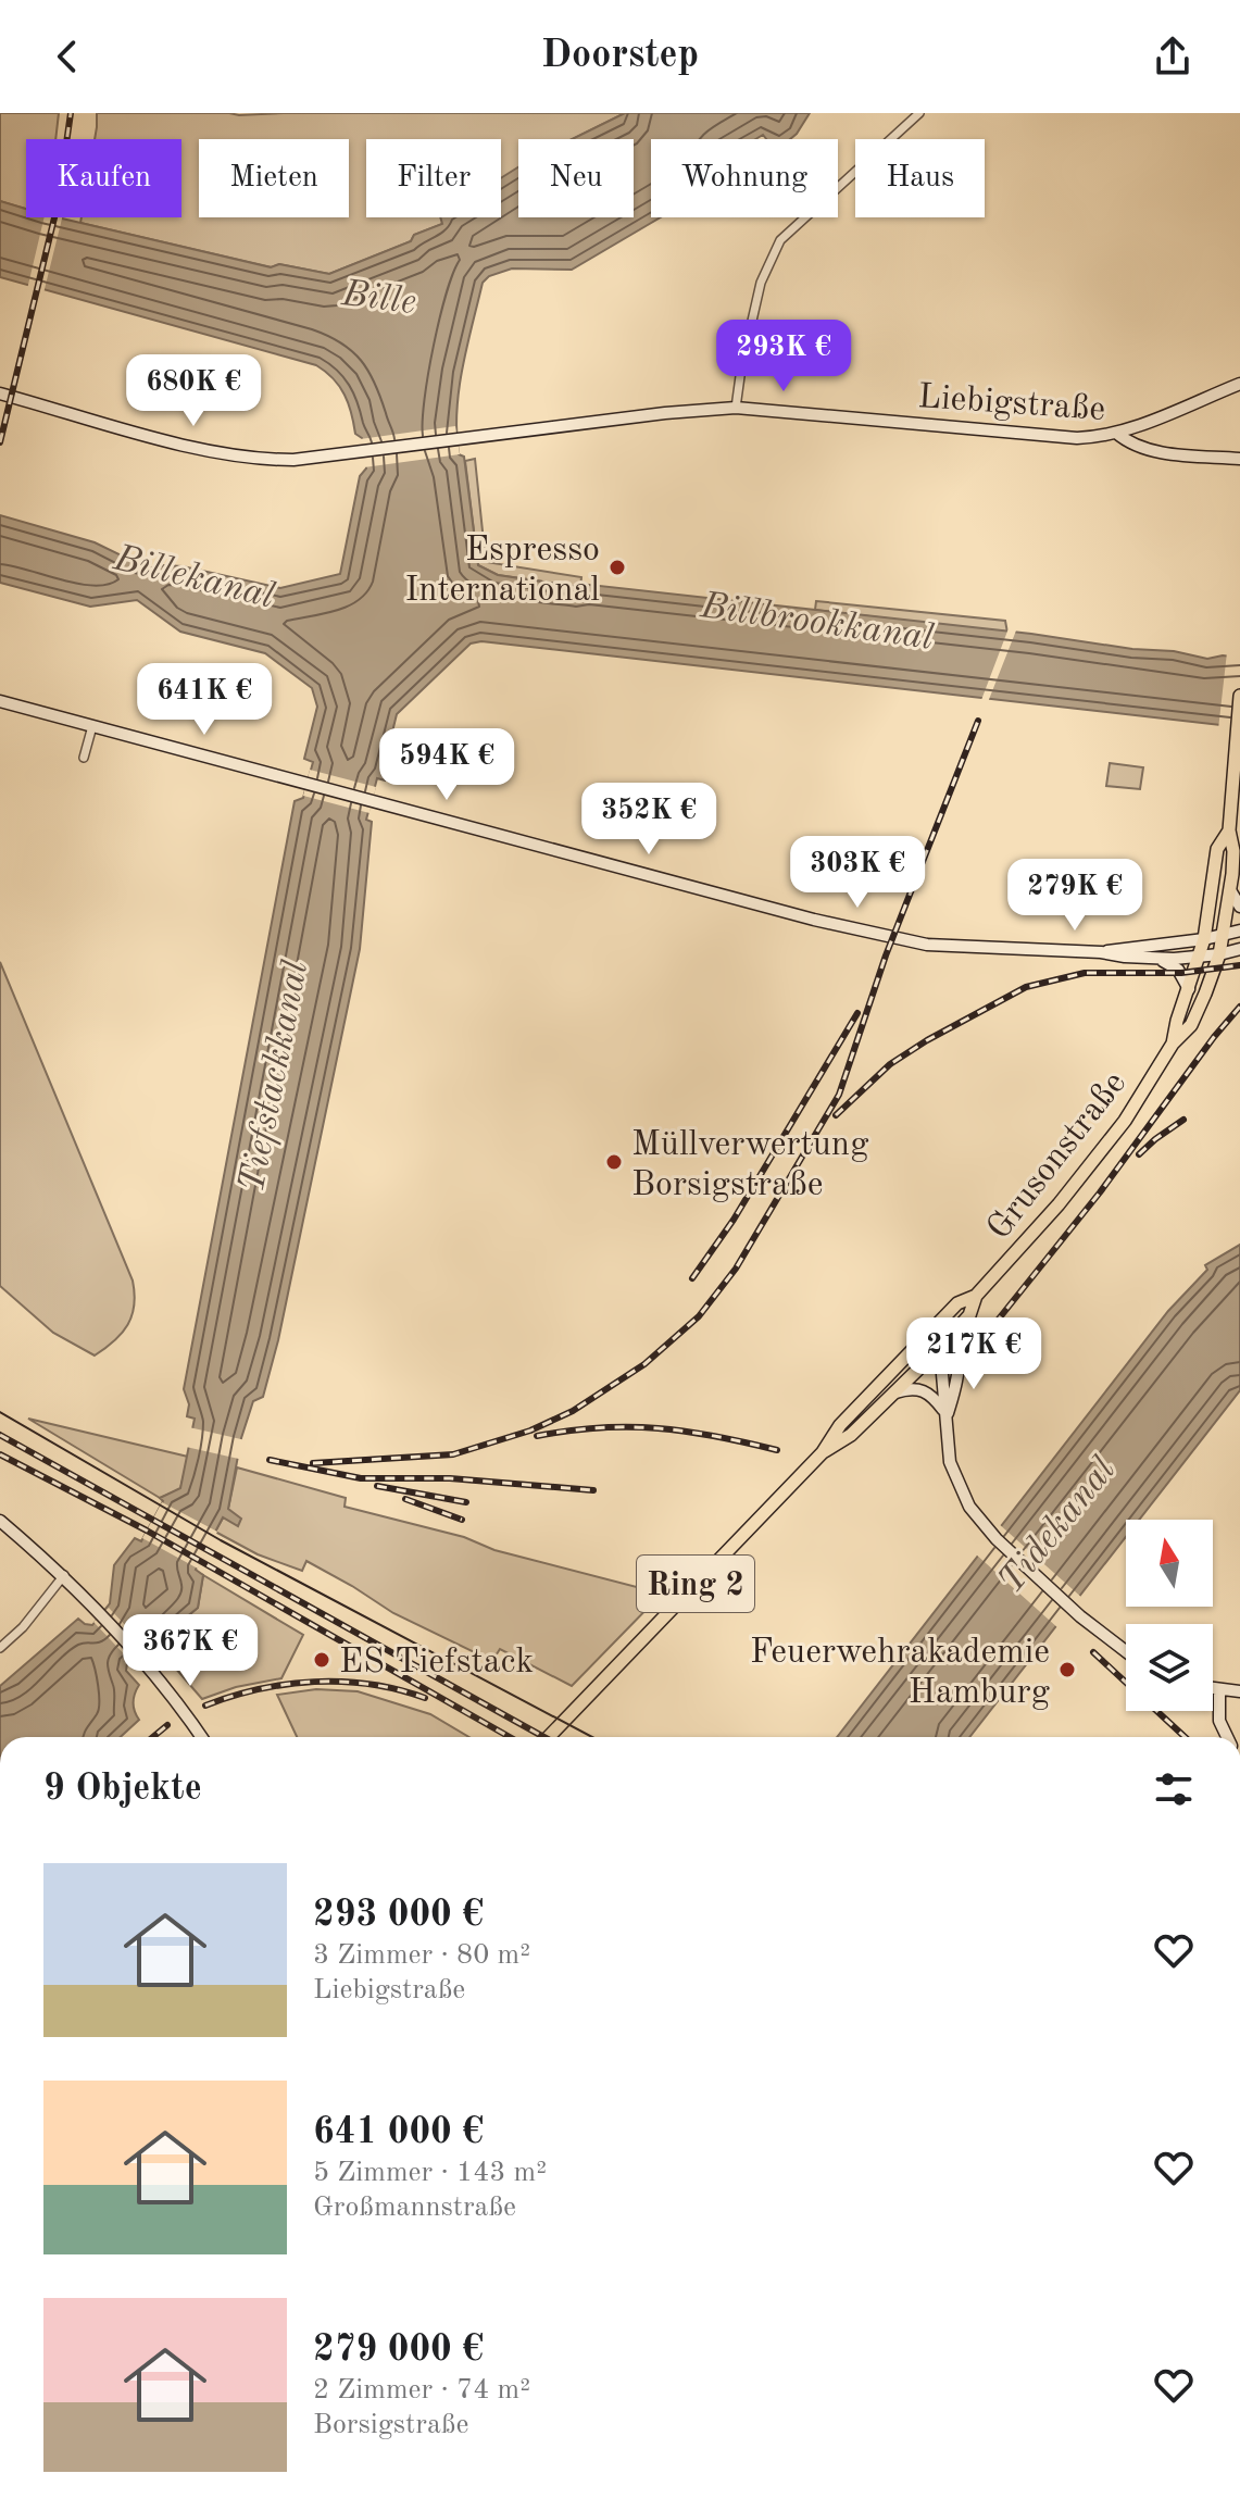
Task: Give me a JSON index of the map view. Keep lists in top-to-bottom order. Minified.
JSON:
{"streets":{"main road":["Grusonstraße","Ring 2"],"street":["Liebigstraße"]},"crossings":[["Grusonstraße","Ring 2"]],"water":["Bille","Billekanal","Billbrookkanal","Tiefstackkanal","Tidekanal"],"places":["Espresso International","Müllverwertung Borsigstraße","ES Tiefstack","Feuerwehrakademie Hamburg"],"north":"top","page":{"header":"Doorstep","chip":["Kaufen","Mieten","Filter","Neu","Wohnung","Haus"],"price":["293K €","680K €","641K €","594K €","352K €","303K €","279K €","217K €","367K €"],"heading":"9 Objekte","list":[{"name":"293 000 €","note":"3 Zimmer · 80 m² · Liebigstraße"},{"name":"641 000 €","note":"5 Zimmer · 143 m² · Großmannstraße"},{"name":"279 000 €","note":"2 Zimmer · 74 m² · Borsigstraße"}]}}
